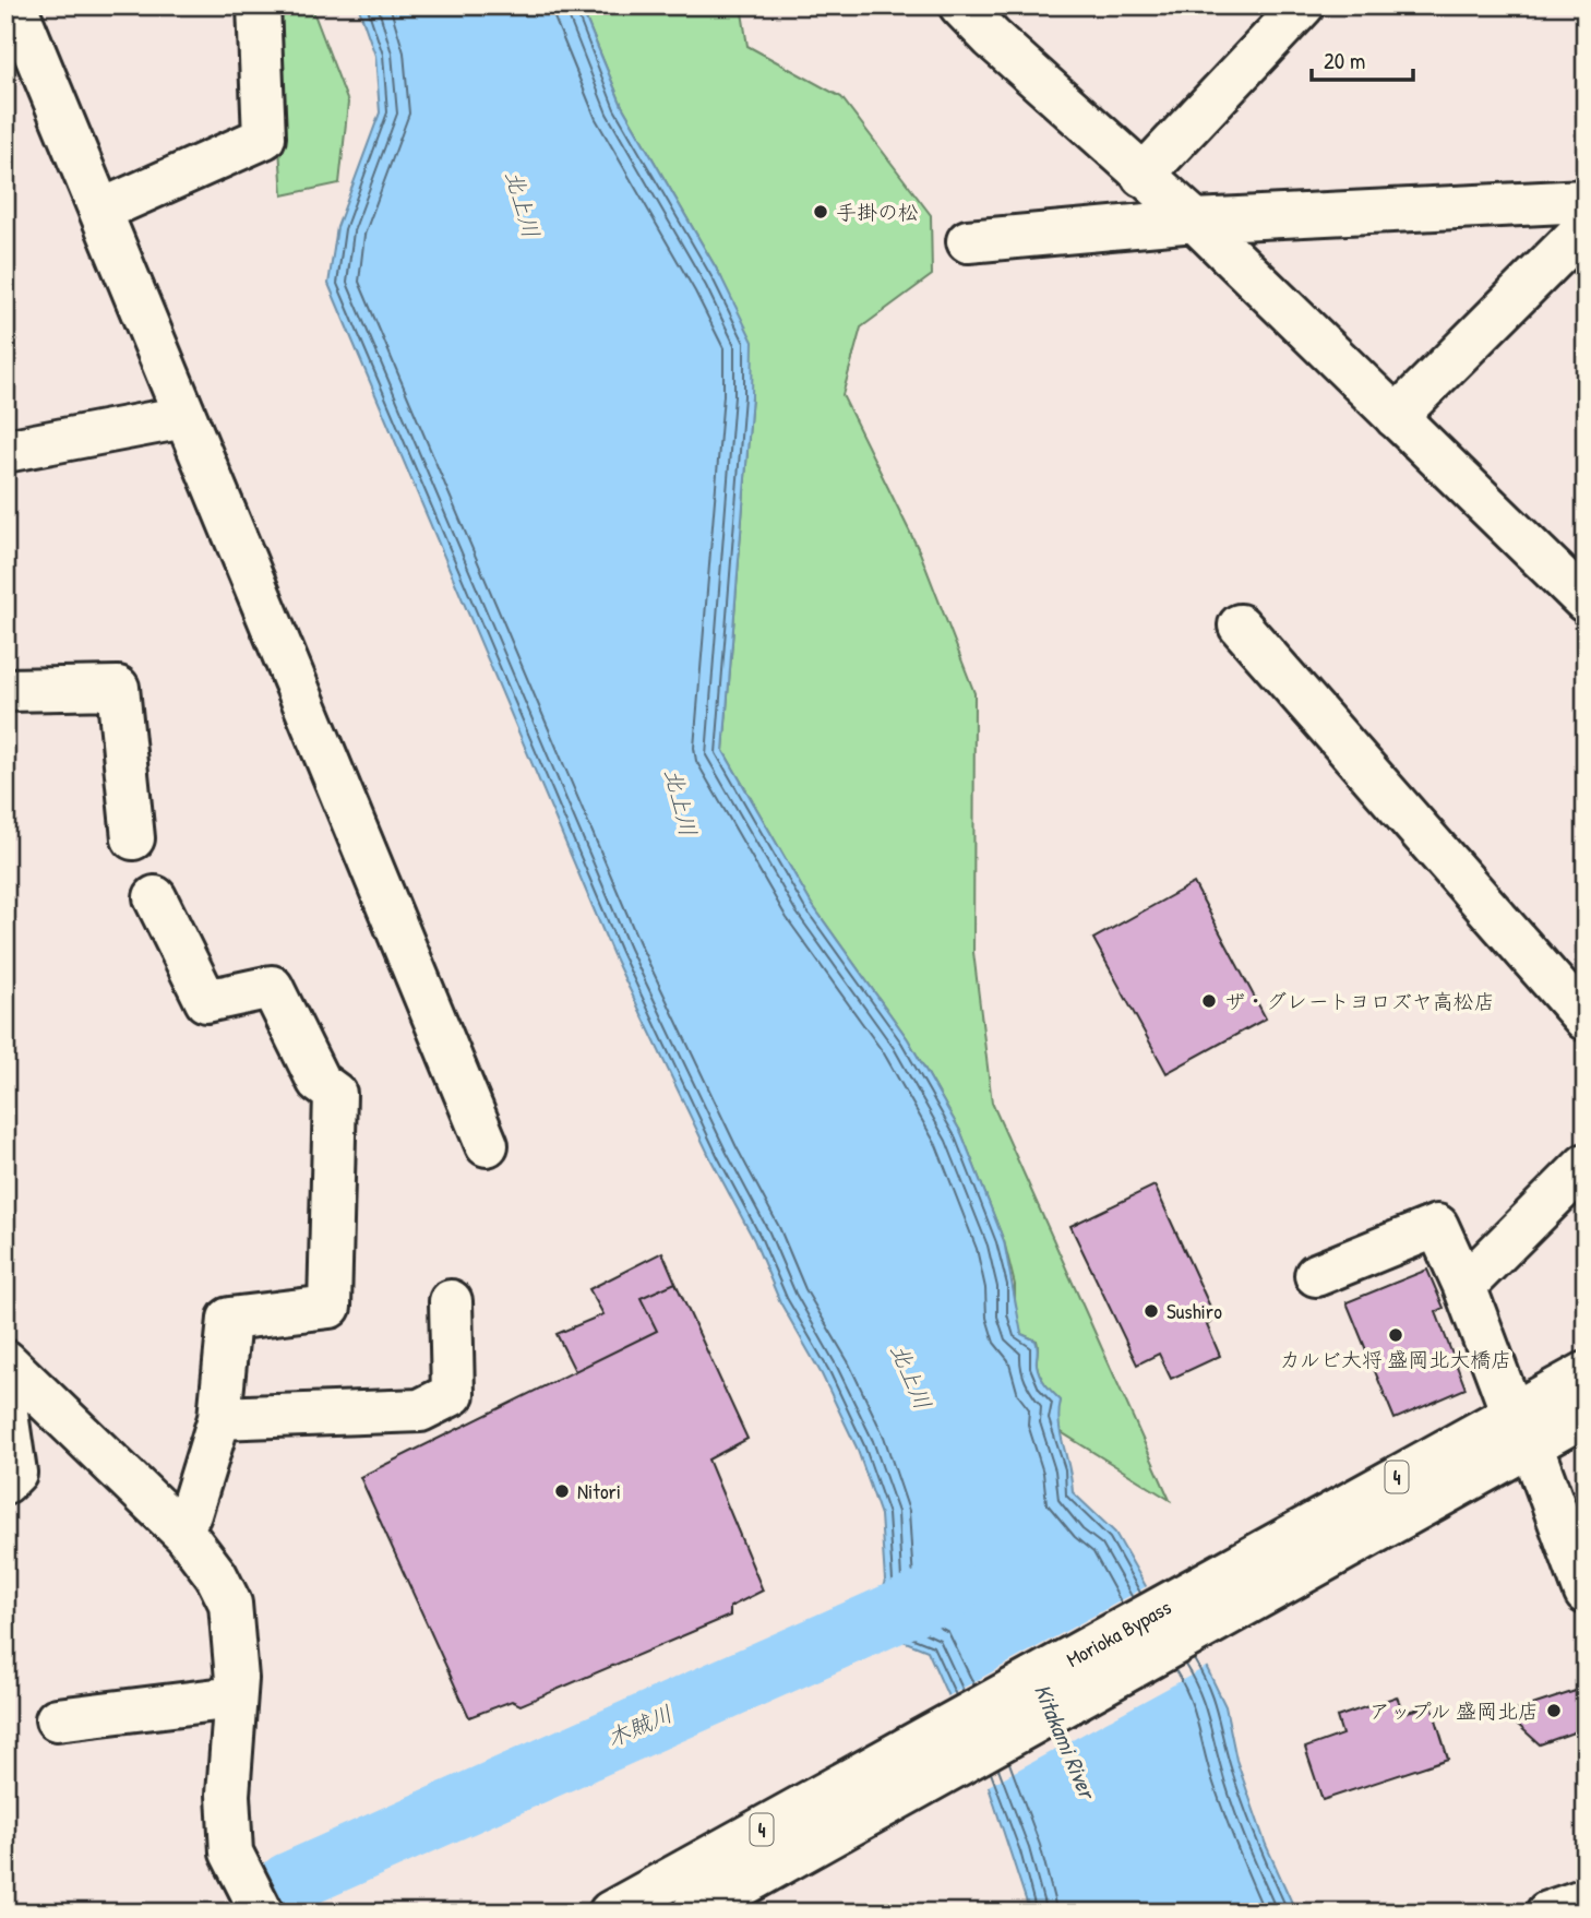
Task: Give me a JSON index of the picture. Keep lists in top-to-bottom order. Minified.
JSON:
{"streets":{"main road":["4","Morioka Bypass"]},"water":["北上川","木賊川","Kitakami River"],"places":["手掛の松","ザ・グレートヨロズヤ高松店","Sushiro","カルビ大将 盛岡北大橋店","Nitori","アップル 盛岡北店"],"scale_bar":"20 m"}
